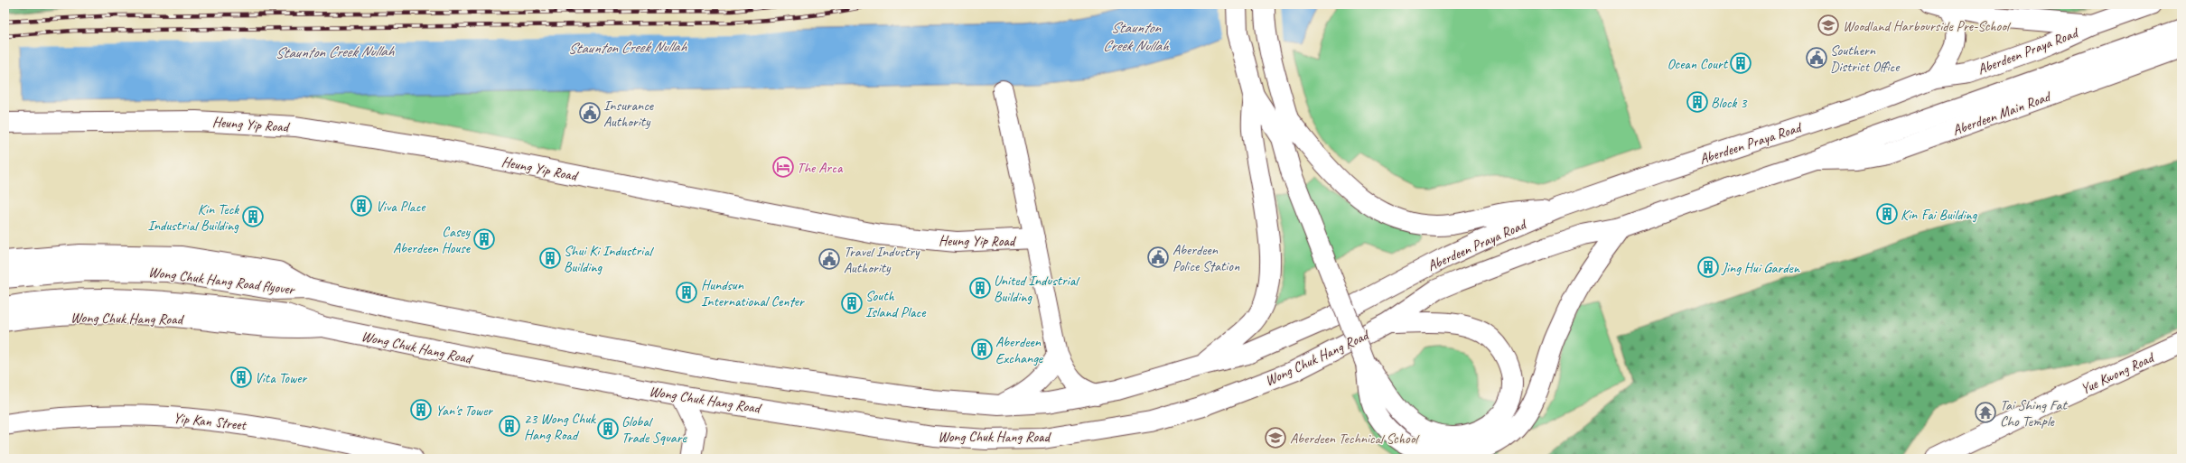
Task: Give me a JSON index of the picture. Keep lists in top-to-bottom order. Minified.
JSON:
{"streets":{"main road":["Aberdeen Praya Road","Aberdeen Main Road","Heung Yip Road","Wong Chuk Hang Road flyover","Wong Chuk Hang Road","Yue Kwong Road","Yip Kan Street"]},"crossings":[["Aberdeen Praya Road","Aberdeen Main Road"],["Aberdeen Praya Road","Wong Chuk Hang Road"],["Wong Chuk Hang Road flyover","Wong Chuk Hang Road"]],"water":["Staunton Creek Nullah"],"places":{"school or university":["Woodland Harbourside Pre-School","Aberdeen Technical School"],"public building":["Southern District Office","Insurance Authority","Aberdeen Police Station","Travel Industry Authority"],"building":["Ocean Court","Block 3","Viva Place","Kin Fai Building","Kin Teck Industrial Building","Casey Aberdeen House","Shui Ki Industrial Building","Jing Hui Garden","United Industrial Building","Hundsun International Center","South Island Place","Aberdeen Exchange","Vita Tower","Yan's Tower","23 Wong Chuk Hang Road","Global Trade Square"],"hotel":["The Arca"],"temple":["Tai Shing Fat Cho Temple"]}}
